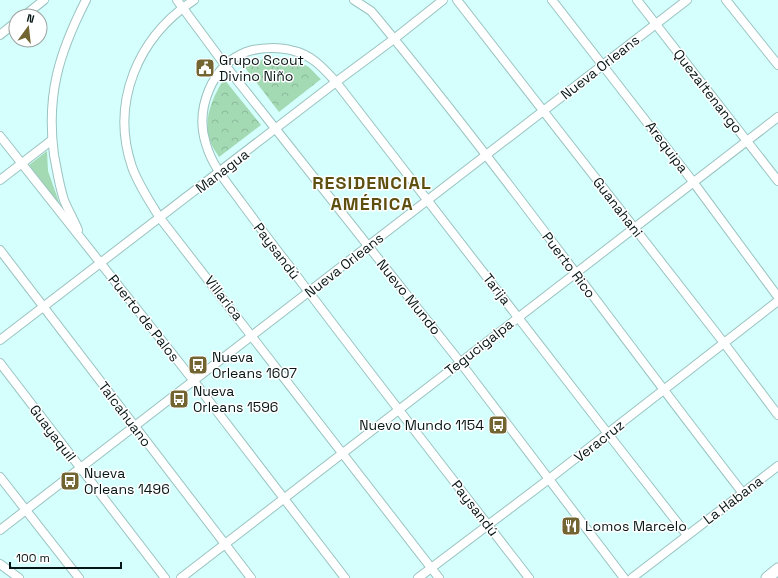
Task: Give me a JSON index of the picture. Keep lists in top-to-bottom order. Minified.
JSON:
{"streets":{"street":["Nueva Orleans","Quezaltenango","Arequipa","Managua","Guanahani","Paysandú","Puerto Rico","Tarija","Nuevo Mundo","Villarica","Puerto de Palos","Tegucigalpa","Talcahuano","Guayaquil","Veracruz","La Habana"]},"crossings":[["Nueva Orleans","Quezaltenango"],["Nueva Orleans","Arequipa"],["Nueva Orleans","Guanahani"],["Nueva Orleans","Paysandú"],["Nueva Orleans","Puerto Rico"],["Nueva Orleans","Tarija"],["Nueva Orleans","Nuevo Mundo"],["Nueva Orleans","Villarica"],["Nueva Orleans","Puerto de Palos"],["Nueva Orleans","Talcahuano"],["Nueva Orleans","Guayaquil"],["Quezaltenango","Tegucigalpa"],["Arequipa","Tegucigalpa"],["Managua","Paysandú"],["Managua","Puerto Rico"],["Managua","Tarija"],["Managua","Nuevo Mundo"],["Managua","Villarica"],["Managua","Puerto de Palos"],["Managua","Talcahuano"],["Guanahani","Tegucigalpa"],["Guanahani","Veracruz"],["Paysandú","Tarija"],["Paysandú","Nuevo Mundo"],["Paysandú","Tegucigalpa"],["Paysandú","Veracruz"],["Puerto Rico","Tegucigalpa"],["Puerto Rico","Veracruz"],["Puerto Rico","La Habana"],["Tarija","Tegucigalpa"],["Tarija","Veracruz"],["Tarija","La Habana"],["Nuevo Mundo","Villarica"],["Nuevo Mundo","Tegucigalpa"],["Nuevo Mundo","Veracruz"],["Villarica","Tegucigalpa"],["Villarica","Veracruz"],["Puerto de Palos","Tegucigalpa"],["Tegucigalpa","Talcahuano"]],"districts":["RESIDENCIAL AMÉRICA"],"places":{"public building":["Grupo Scout Divino Niño"],"bus stop":["Nueva Orleans 1607","Nueva Orleans 1596","Nuevo Mundo 1154","Nueva Orleans 1496"],"restaurant":["Lomos Marcelo"]},"scale_bar":"100 m","north":"top"}
